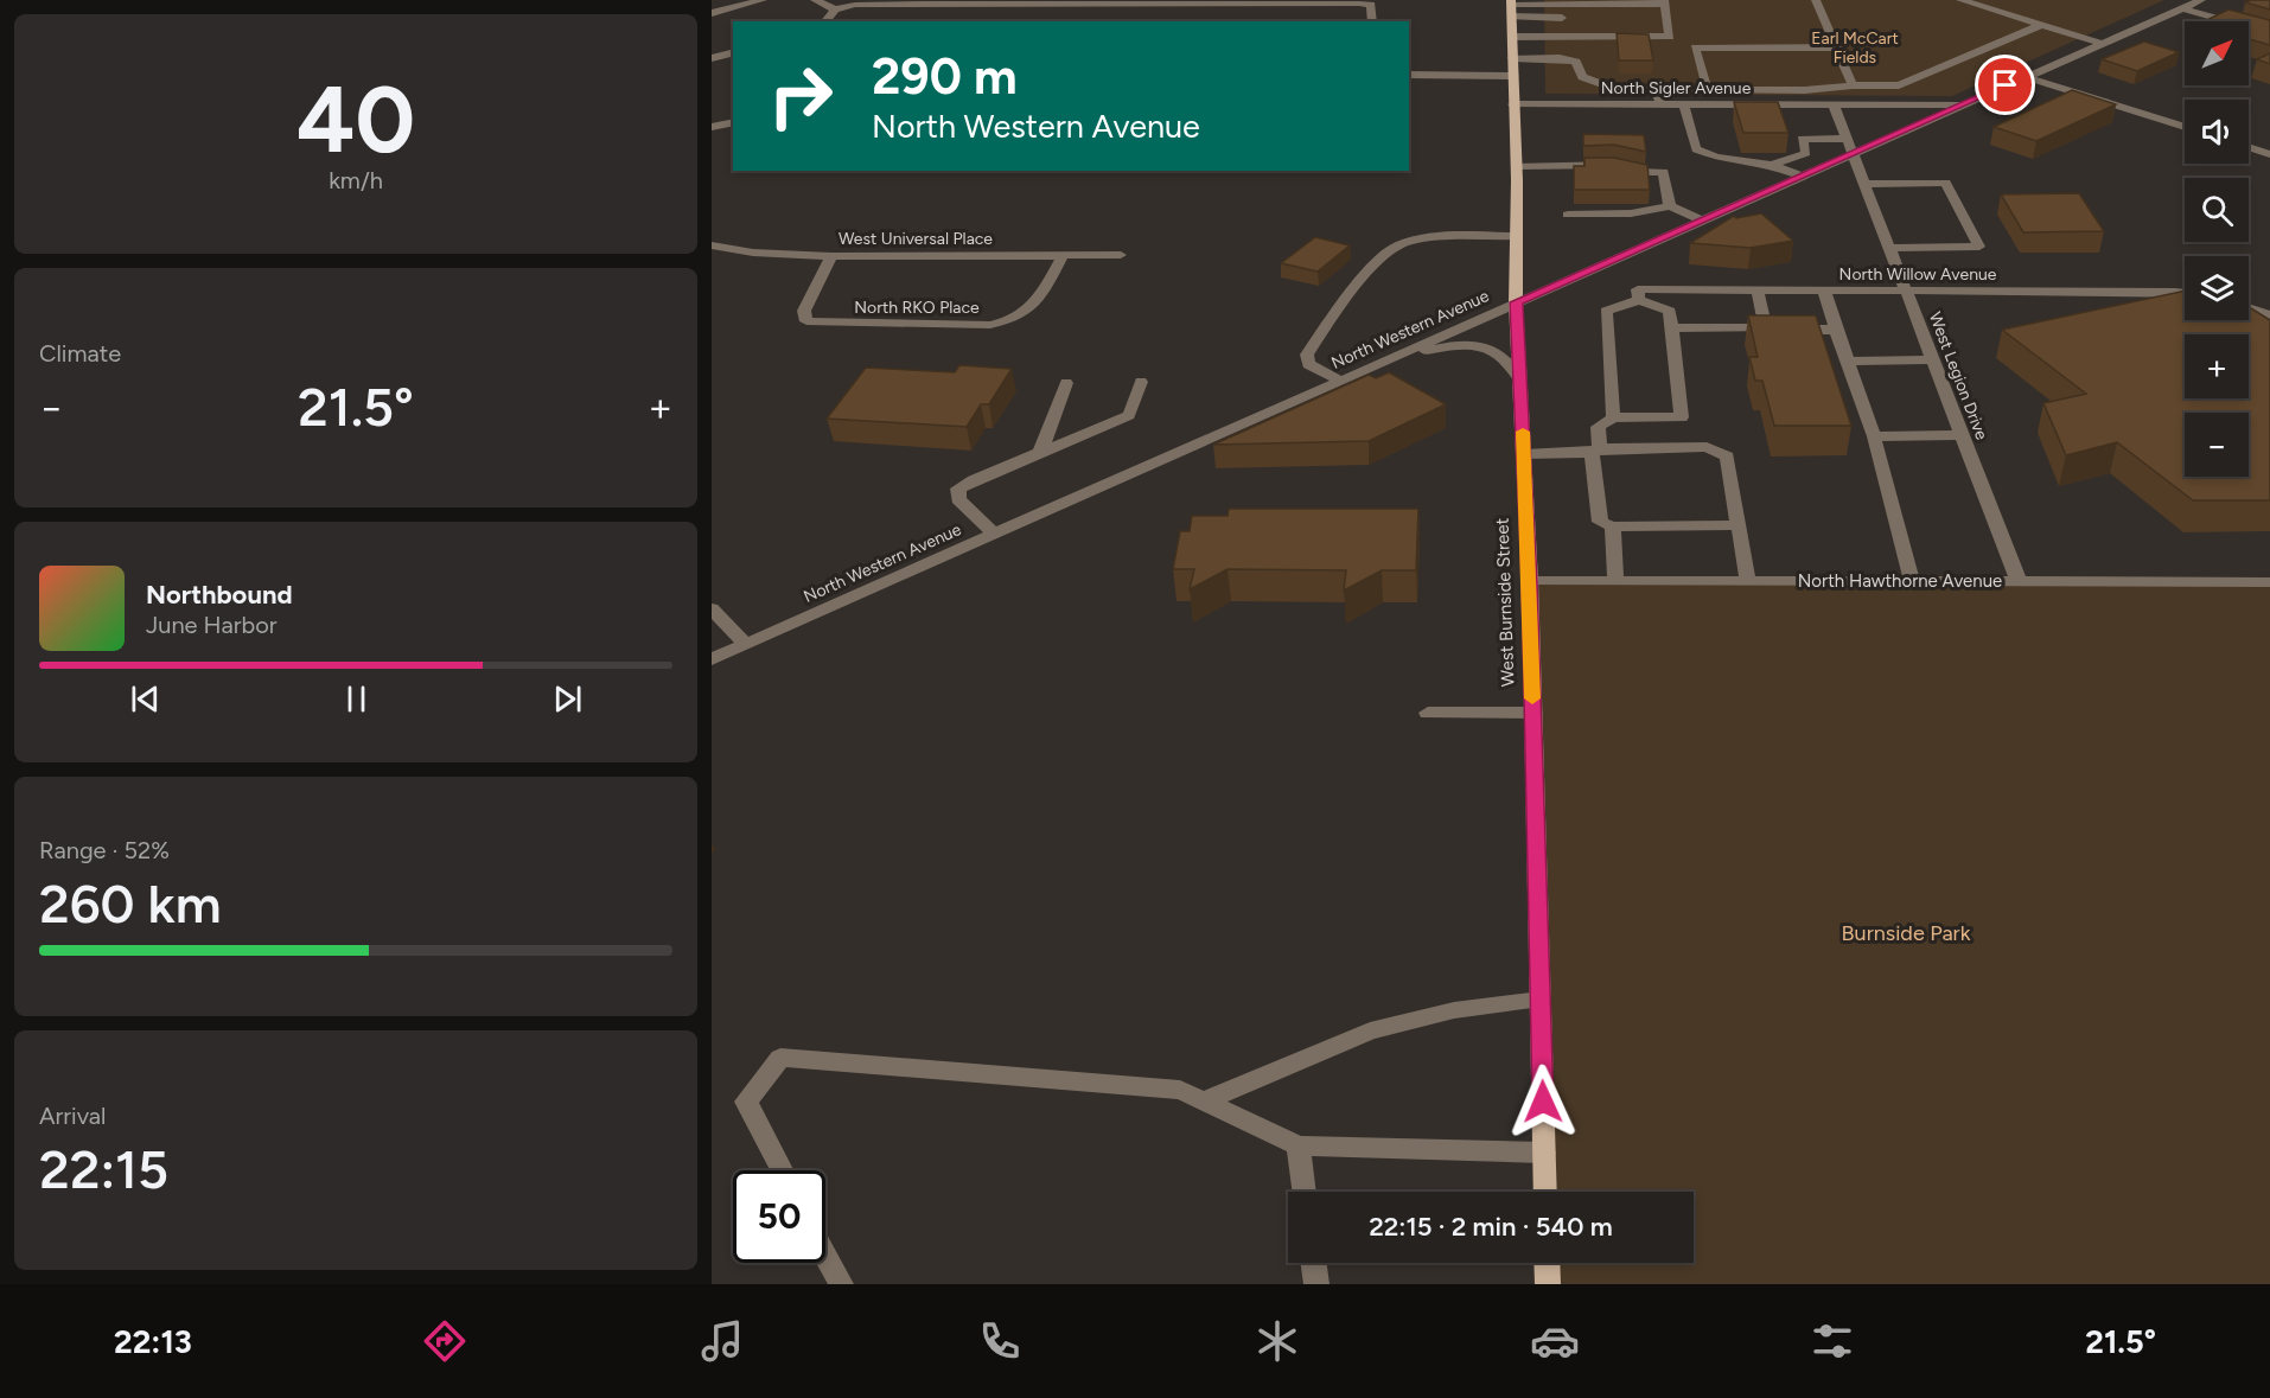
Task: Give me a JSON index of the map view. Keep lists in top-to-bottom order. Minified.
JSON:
{"streets":{"main road":["West Burnside Street"],"street":["North Sigler Avenue","West Universal Place","North Willow Avenue","North RKO Place","North Western Avenue","West Legion Drive","North Hawthorne Avenue"]},"crossings":[["North Sigler Avenue","North Western Avenue"],["North Sigler Avenue","West Legion Drive"],["North Sigler Avenue","West Burnside Street"],["West Universal Place","North RKO Place"],["North Willow Avenue","West Legion Drive"],["North Western Avenue","West Legion Drive"],["North Western Avenue","West Burnside Street"],["West Legion Drive","North Hawthorne Avenue"],["North Hawthorne Avenue","West Burnside Street"]],"parks":["Earl McCart Fields","Burnside Park"],"north":"top right","page":{"tile":[["40","km/h"],"Climate",["Range · 52%","260 km"],["Arrival","22:15"]],"map_buttons":["+","−"],"turn":["290 m","North Western Avenue"],"heat":["−","21.5°","+"],"song":["Northbound","June Harbor"],"limit":"50","trip":"22:15 · 2 min · 540 m","tabs":["22:13","21.5°"]}}
